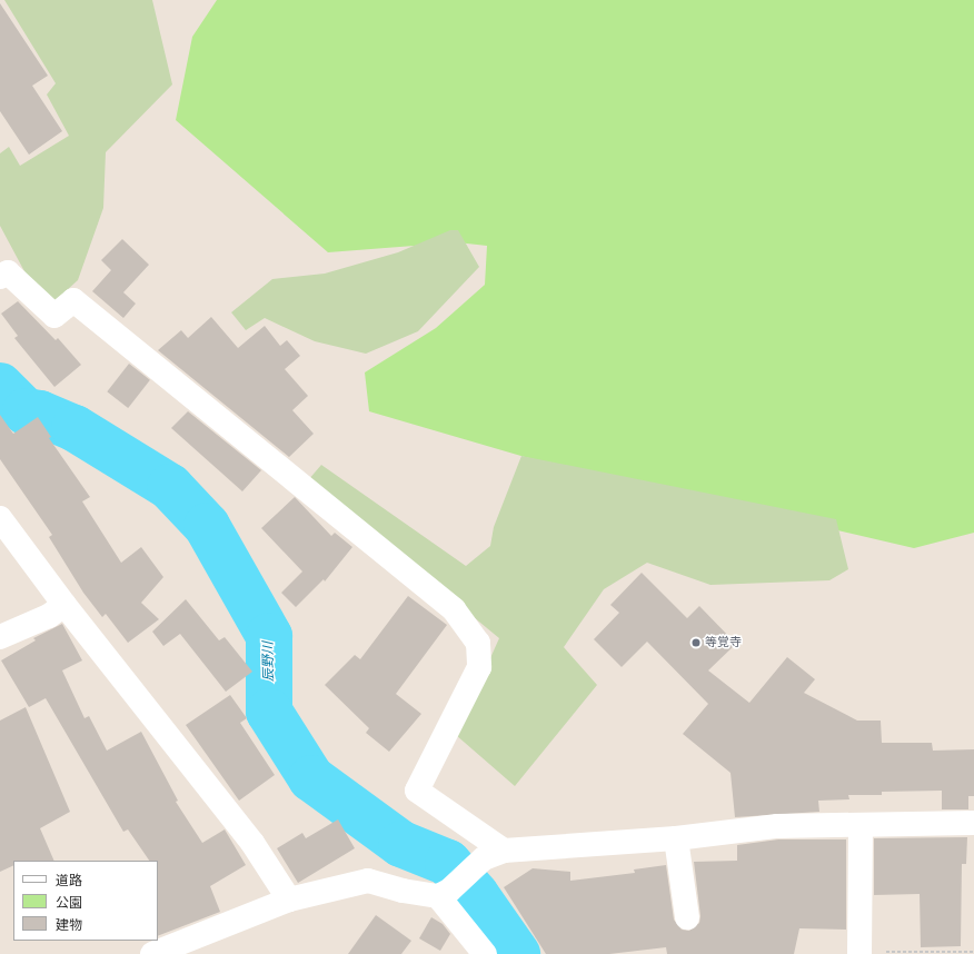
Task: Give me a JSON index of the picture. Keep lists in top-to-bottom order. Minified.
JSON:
{"water":["辰野川"],"places":["等覚寺"],"legend":["道路","公園","建物"]}
